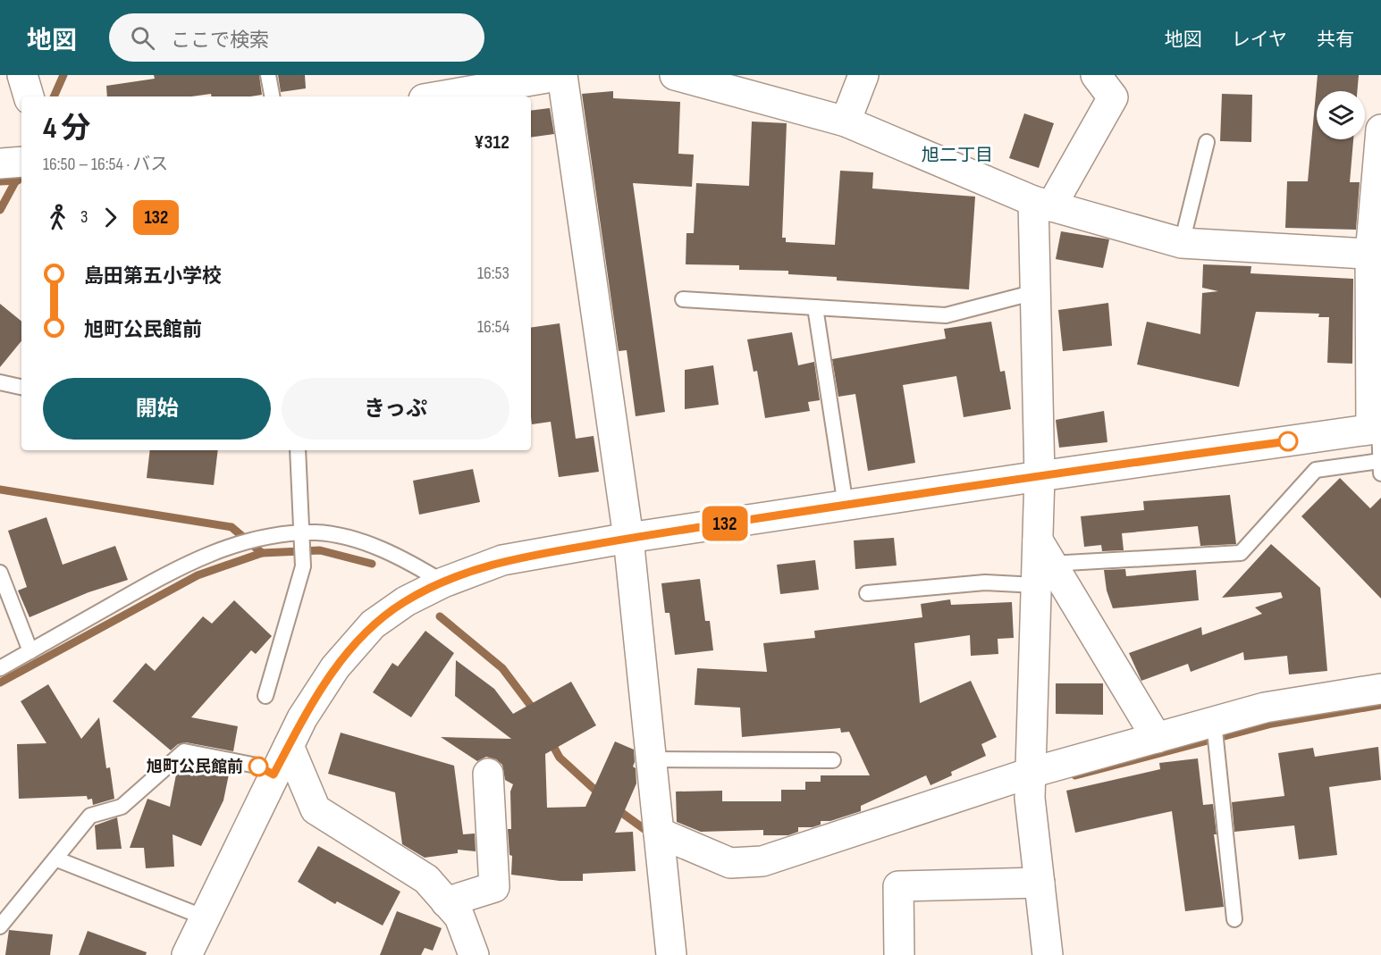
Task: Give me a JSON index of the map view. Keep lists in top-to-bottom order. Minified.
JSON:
{"districts":["旭二丁目"],"places":["旭町公民館前"],"lines":["bus line 132"],"page":{"header":"地図","search":"ここで検索","nav":["地図","レイヤ","共有"],"on_map":"132","heading":["4 分","16:50 – 16:54 · バス","¥312"],"legs":["3","132"],"list":[{"name":"島田第五小学校","value":"16:53"},{"name":"旭町公民館前","value":"16:54"}],"buttons":["開始","きっぷ"]}}
